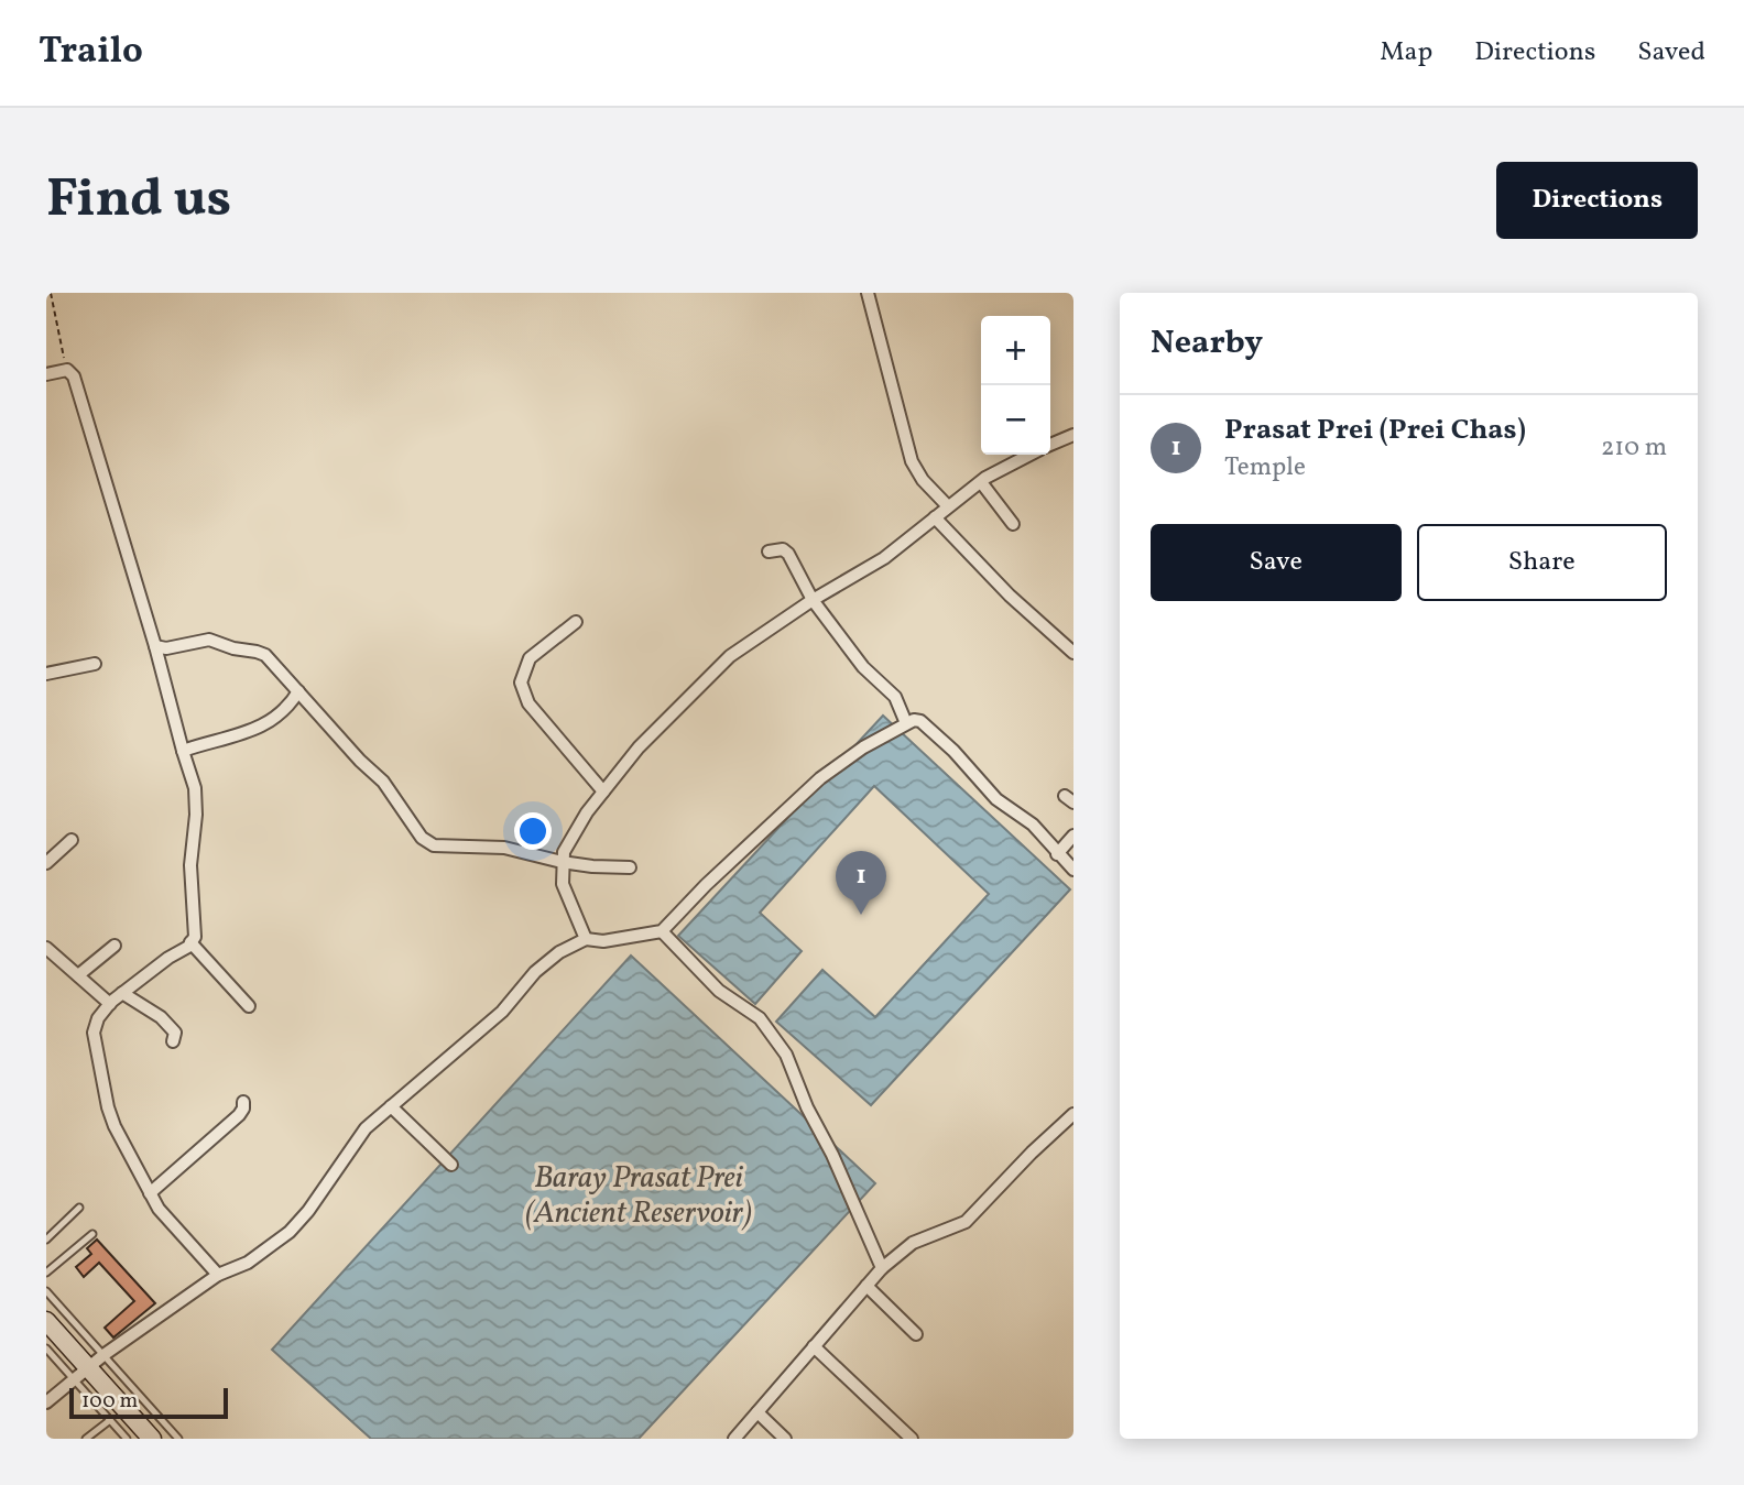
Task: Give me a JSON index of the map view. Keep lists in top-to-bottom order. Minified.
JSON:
{"water":["Baray Prasat Prei (Ancient Reservoir)"],"scale_bar":"100 m","page":{"header":"Trailo","nav":["Map","Directions","Saved"],"buttons":["Directions",["Save","Share"]],"title":"Find us","heading":"Nearby","map_buttons":["+","−"],"list":[{"mark":"1","name":"Prasat Prei (Prei Chas)","note":"Temple","value":"210 m"}],"pins":"1","scale":"100 m"}}
